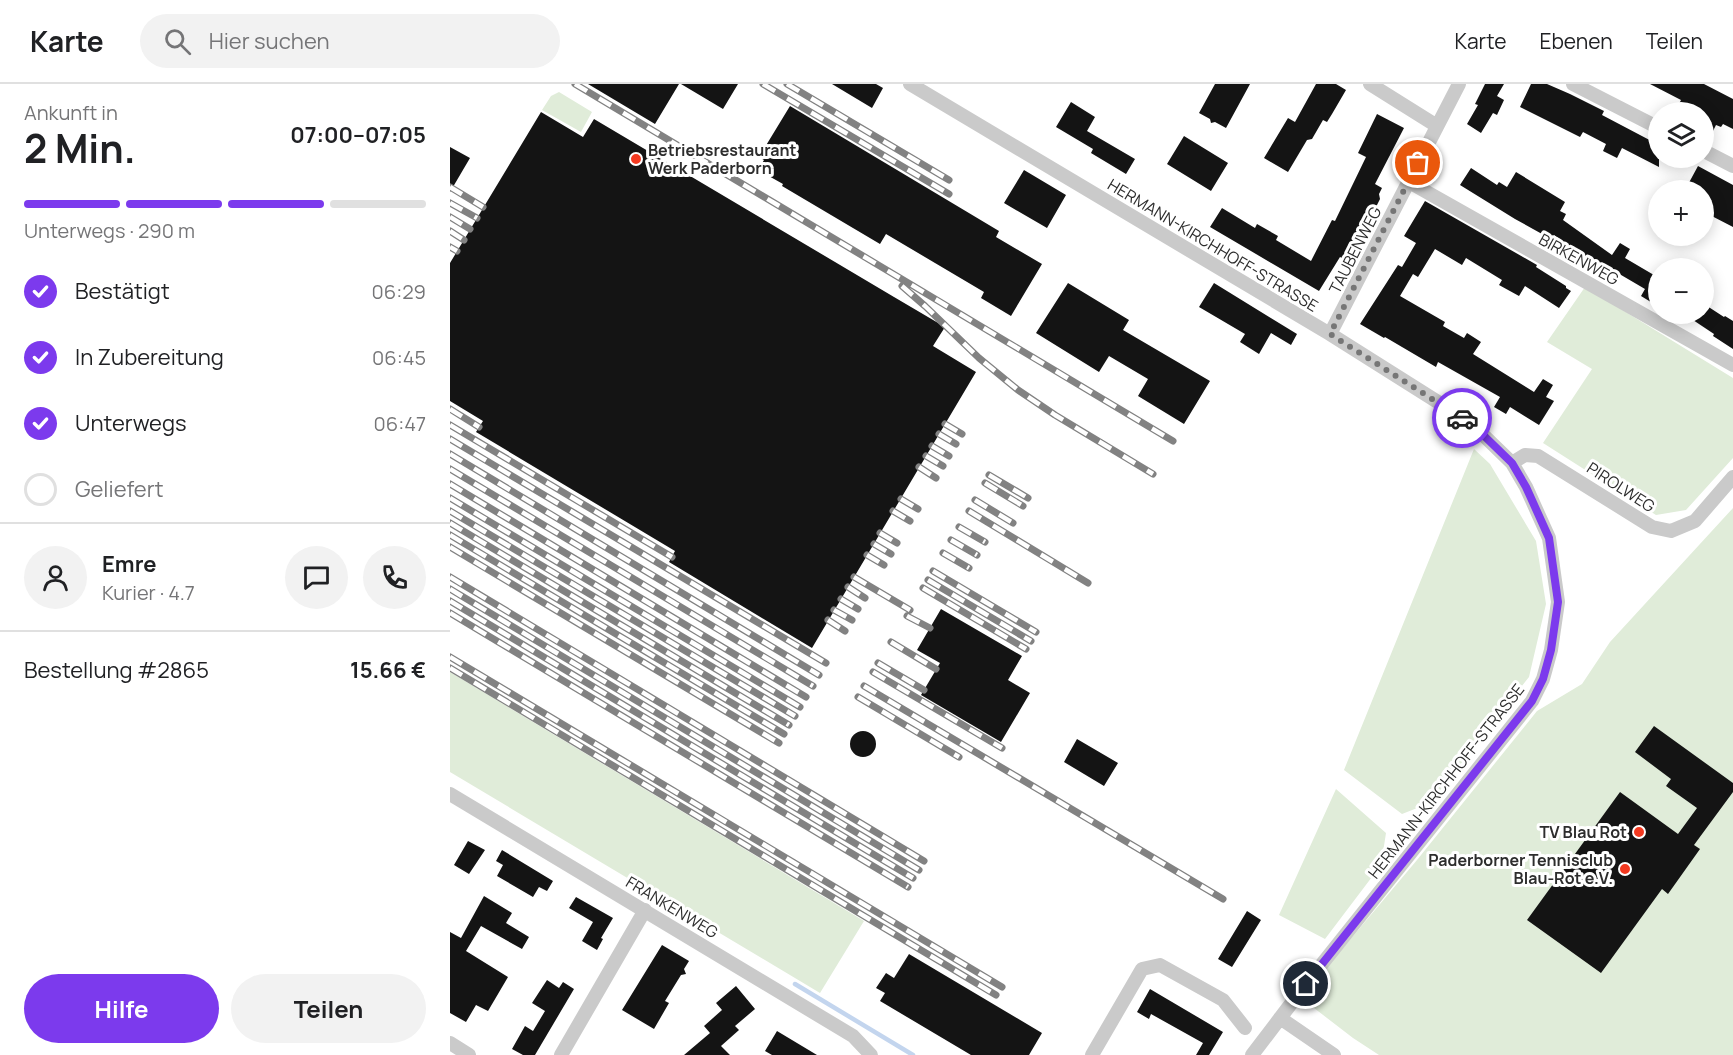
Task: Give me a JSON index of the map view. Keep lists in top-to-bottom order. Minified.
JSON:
{"streets":{"street":["HERMANN-KIRCHHOFF-STRASSE","TAUBENWEG","BIRKENWEG","PIROLWEG","FRANKENWEG"]},"crossings":[["HERMANN-KIRCHHOFF-STRASSE","TAUBENWEG"],["HERMANN-KIRCHHOFF-STRASSE","PIROLWEG"],["TAUBENWEG","BIRKENWEG"]],"places":["Betriebsrestaurant Werk Paderborn","TV Blau Rot","Paderborner Tennisclub Blau-Rot e.V."],"page":{"header":"Karte","search":"Hier suchen","nav":["Karte","Ebenen","Teilen"],"heading":["2 Min.","Ankunft in","07:00–07:05"],"panel":["Emre","Kurier · 4.7","Bestellung #2865","15.66 €"],"map_buttons":["+","−"],"bar":"Unterwegs · 290 m","list":[["Bestätigt","06:29"],["In Zubereitung","06:45"],["Unterwegs","06:47"],"Geliefert"],"buttons":["Hilfe","Teilen"]}}
